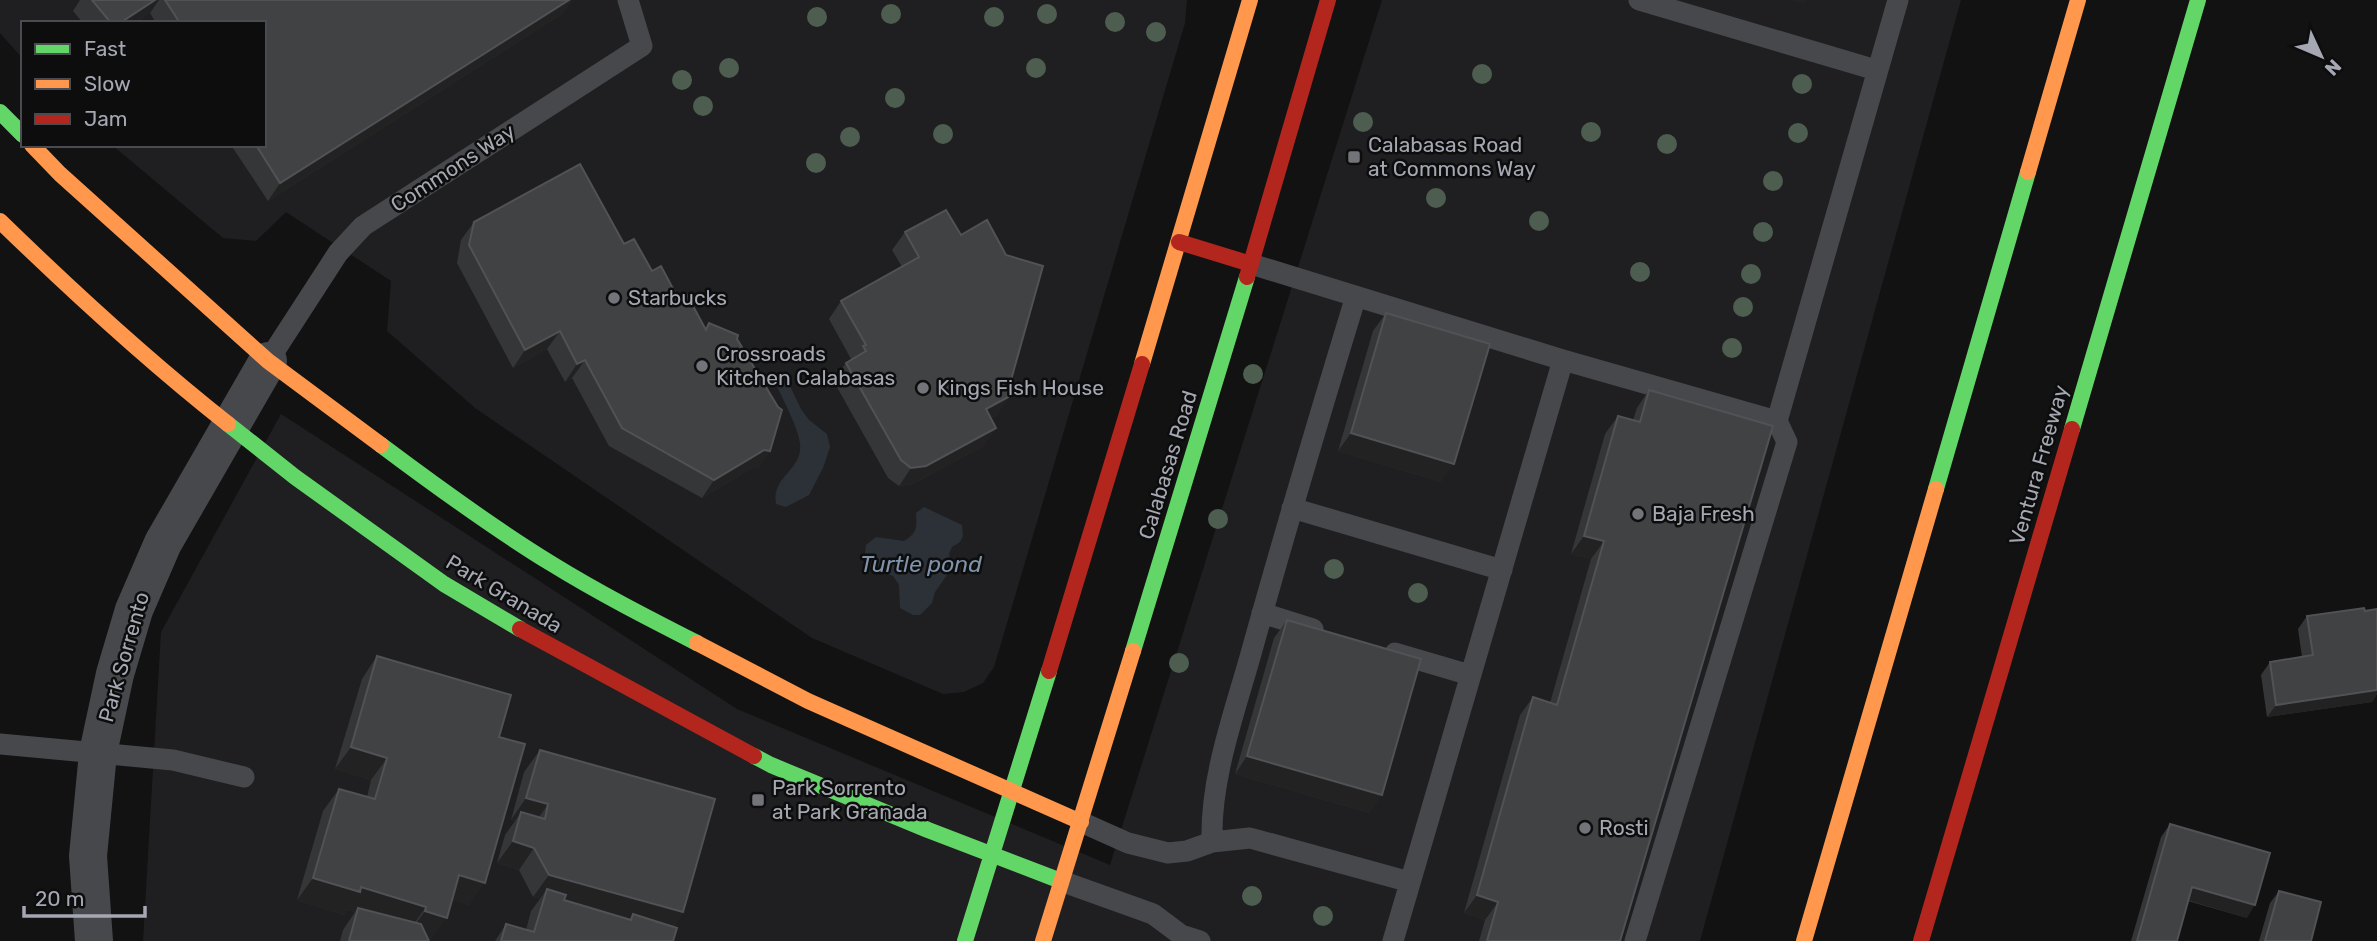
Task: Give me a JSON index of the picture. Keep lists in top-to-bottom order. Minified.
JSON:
{"streets":{"main road":["Calabasas Road","Ventura Freeway","Park Granada"],"street":["Park Sorrento"],"lane":["Commons Way"]},"crossings":[["Commons Way","Park Sorrento"],["Calabasas Road","Park Granada"],["Park Granada","Park Sorrento"]],"water":["Turtle pond"],"places":{"transit":["Calabasas Road at Commons Way","Park Sorrento at Park Granada"],"other":["Starbucks","Crossroads Kitchen Calabasas","Kings Fish House","Baja Fresh","Rosti"]},"legend":["Fast","Slow","Jam"],"scale_bar":"20 m","north":"bottom right"}
